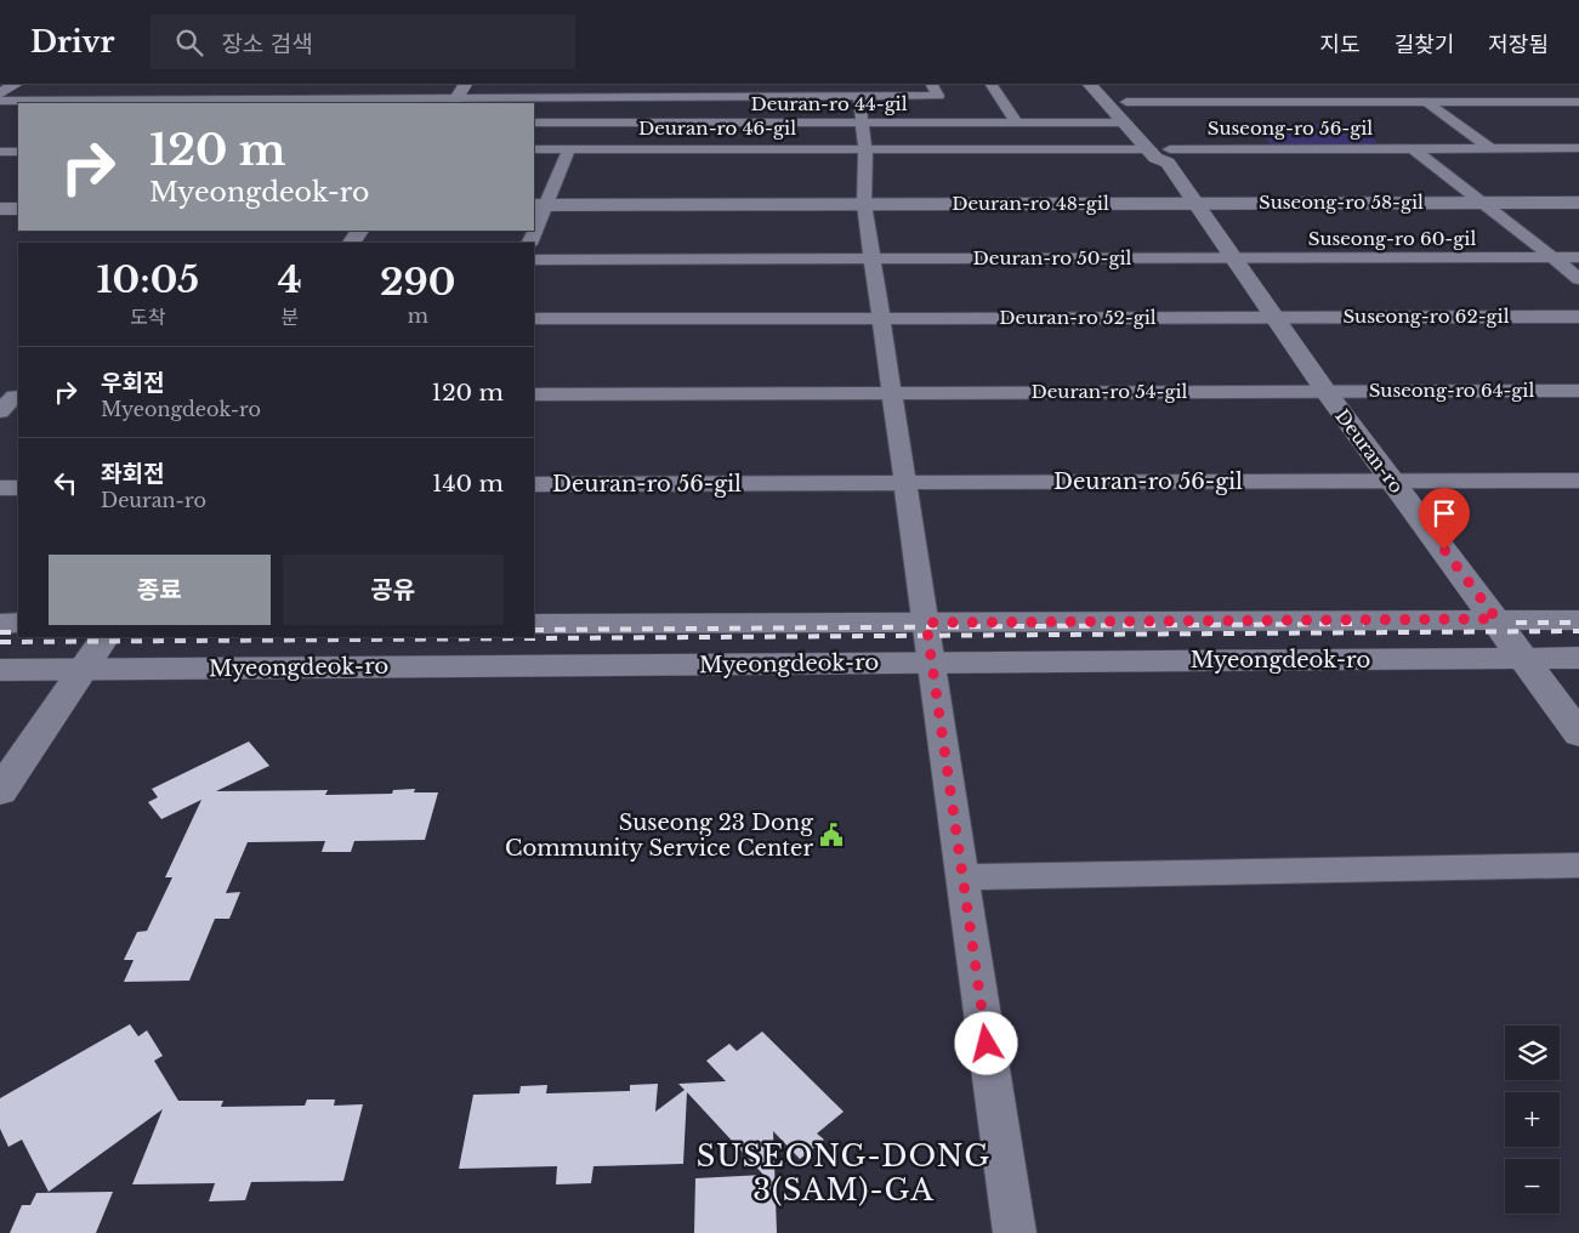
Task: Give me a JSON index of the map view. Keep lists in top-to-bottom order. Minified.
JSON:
{"streets":{"main road":["Suseong-ro 58-gil","Deuran-ro 48-gil","Deuran-ro","Myeongdeok-ro"],"street":["Deuran-ro 44-gil","Deuran-ro 46-gil","Suseong-ro 56-gil","Suseong-ro 60-gil","Deuran-ro 50-gil","Suseong-ro 62-gil","Deuran-ro 52-gil","Suseong-ro 64-gil","Deuran-ro 54-gil","Deuran-ro 56-gil"]},"crossings":[["Deuran-ro 44-gil","Deuran-ro"],["Deuran-ro 46-gil","Suseong-ro 56-gil"],["Deuran-ro 46-gil","Deuran-ro"],["Suseong-ro 56-gil","Deuran-ro"],["Suseong-ro 58-gil","Deuran-ro 48-gil"],["Suseong-ro 58-gil","Deuran-ro"],["Deuran-ro 48-gil","Deuran-ro"],["Suseong-ro 60-gil","Deuran-ro 50-gil"],["Suseong-ro 60-gil","Deuran-ro"],["Deuran-ro 50-gil","Deuran-ro"],["Suseong-ro 62-gil","Deuran-ro 52-gil"],["Suseong-ro 62-gil","Deuran-ro"],["Deuran-ro 52-gil","Deuran-ro"],["Suseong-ro 64-gil","Deuran-ro 54-gil"],["Suseong-ro 64-gil","Deuran-ro"],["Deuran-ro 54-gil","Deuran-ro"],["Deuran-ro","Deuran-ro 56-gil"],["Deuran-ro","Myeongdeok-ro"]],"districts":["SUSEONG-DONG 3(SAM)-GA"],"places":{"public building":["Suseong 23 Dong Community Service Center"]},"page":{"header":"Drivr","search":"장소 검색","nav":["지도","길찾기","저장됨"],"turn":["120 m","Myeongdeok-ro"],"eta":["10:05","도착","4","분","290","m"],"list":[{"name":"우회전","note":"Myeongdeok-ro","value":"120 m"},{"name":"좌회전","note":"Deuran-ro","value":"140 m"}],"buttons":["종료","공유"],"map_buttons":["+","−"]}}
